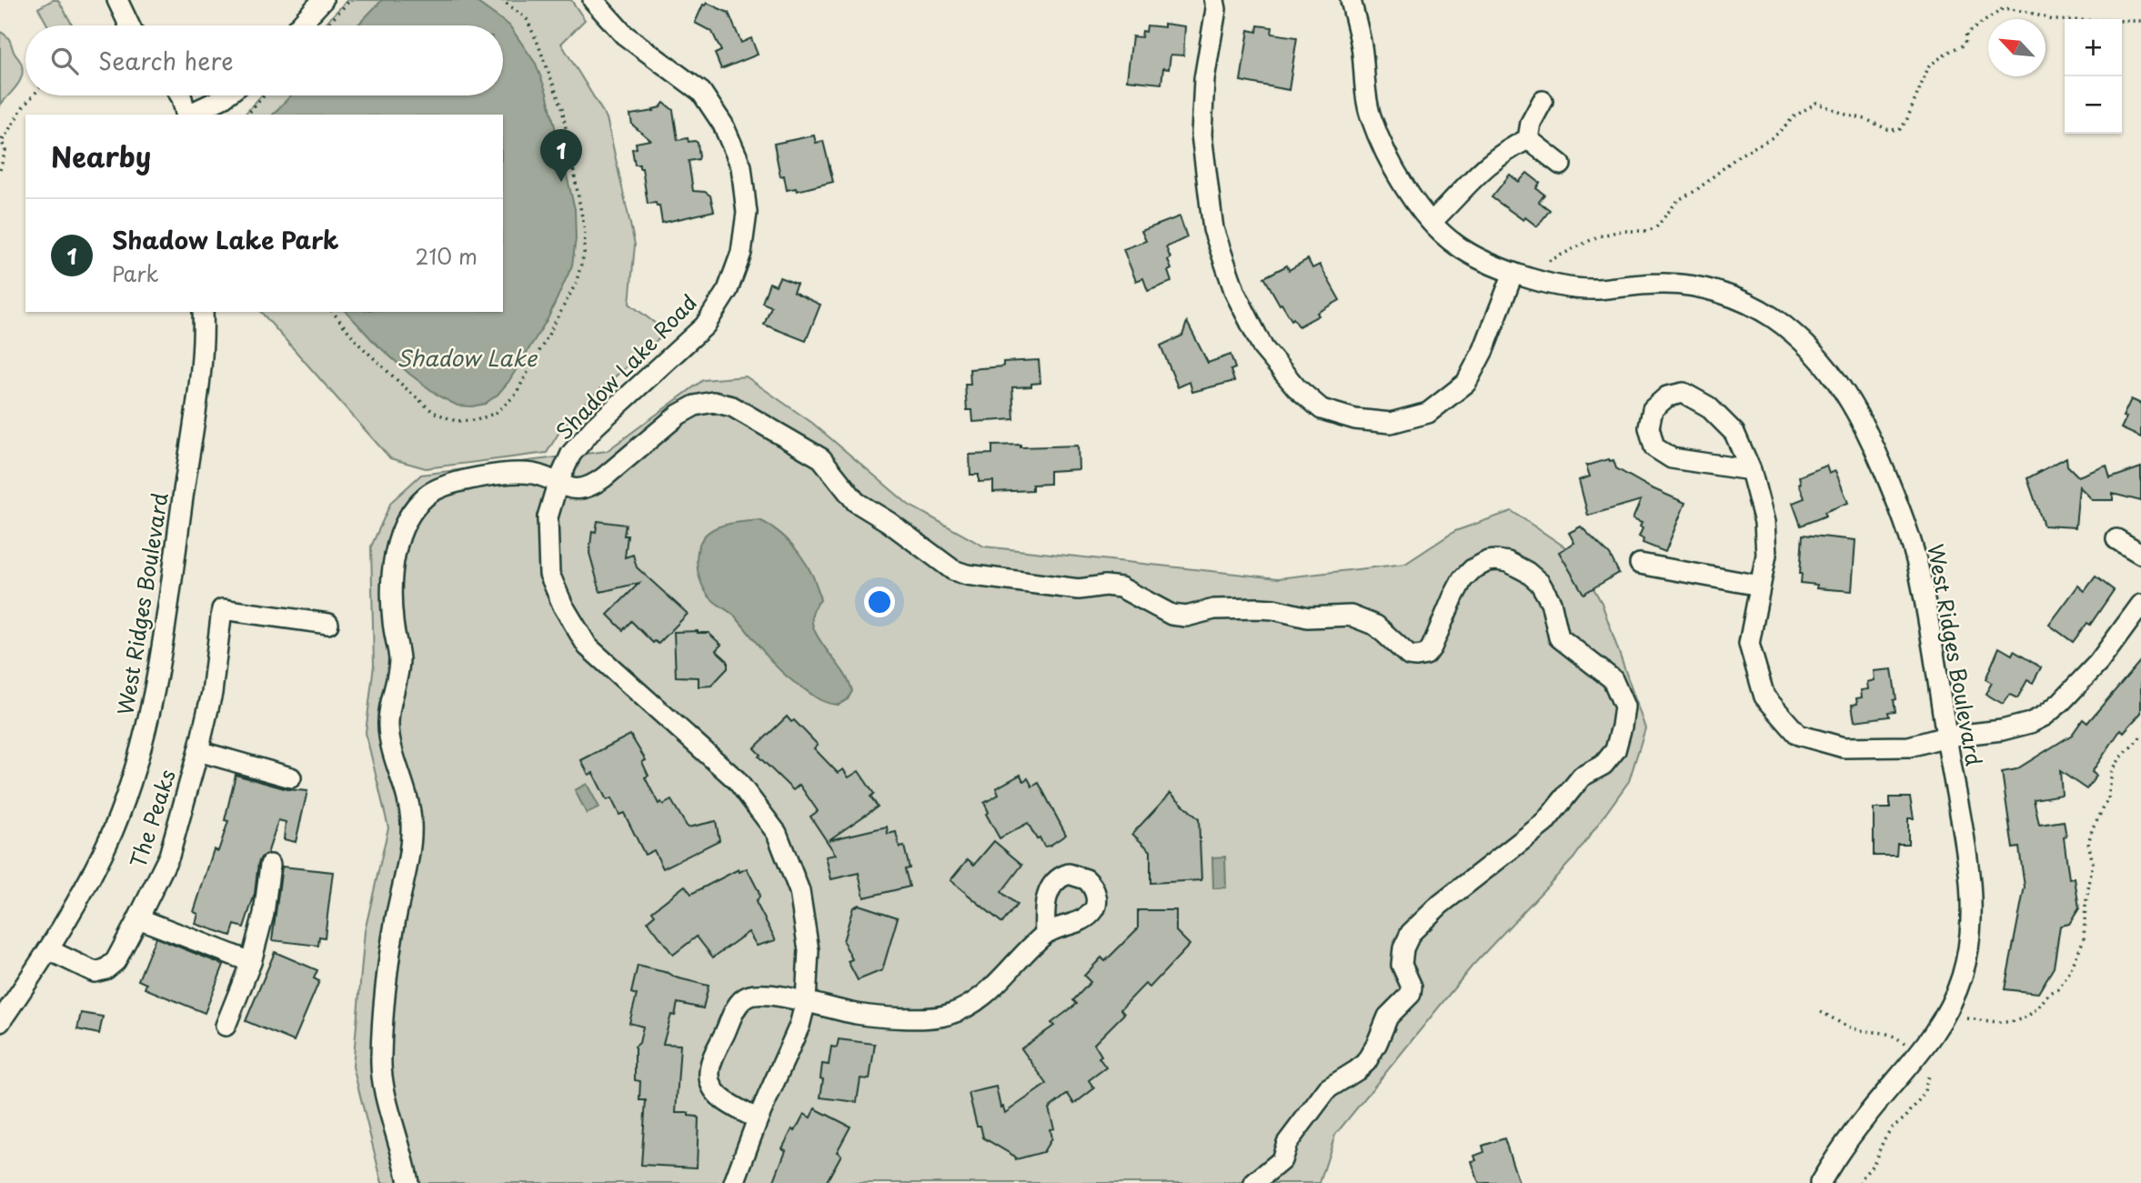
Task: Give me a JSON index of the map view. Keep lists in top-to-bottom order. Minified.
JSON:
{"streets":{"street":["Shadow Lake Road","West Ridges Boulevard","The Peaks"]},"crossings":[["West Ridges Boulevard","The Peaks"]],"water":["Shadow Lake"],"north":"top left","page":{"map_buttons":["+","−"],"search":"Search here","heading":"Nearby","pins":"1","list":[{"mark":"1","name":"Shadow Lake Park","note":"Park","value":"210 m"}]}}
